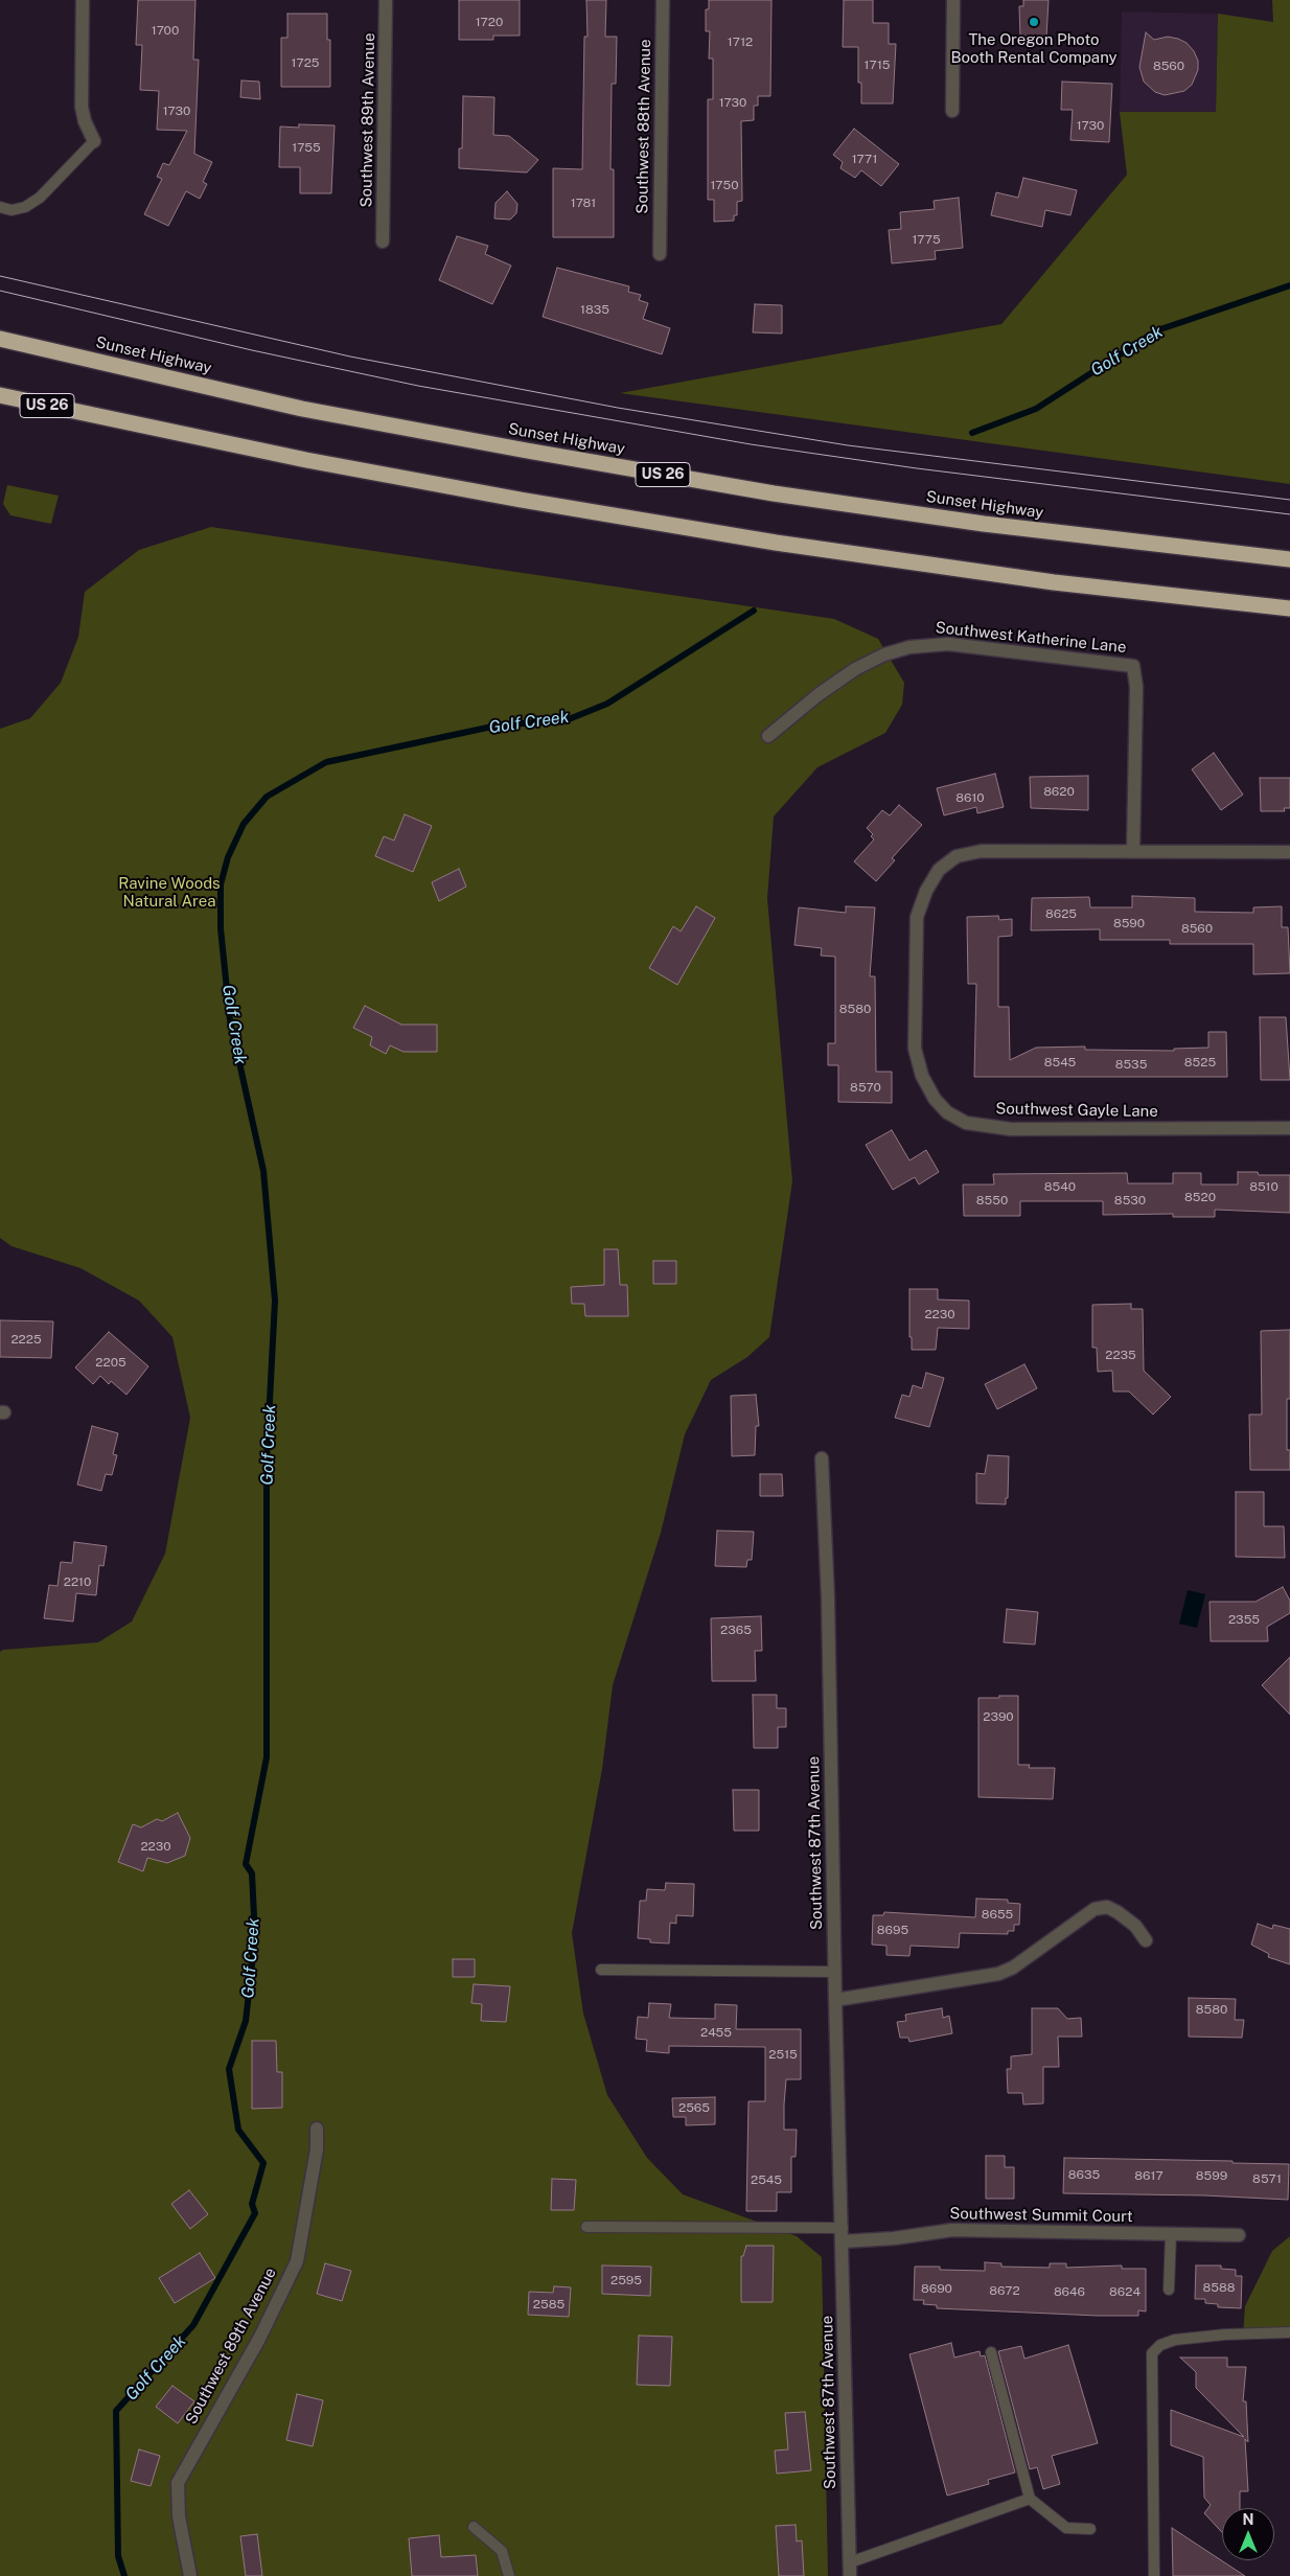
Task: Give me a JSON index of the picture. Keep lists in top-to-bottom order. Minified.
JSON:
{"streets":{"highway":["Sunset Highway","US 26"],"street":["Southwest 89th Avenue","Southwest 88th Avenue","Southwest Katherine Lane","Southwest Gayle Lane","Southwest 87th Avenue","Southwest Summit Court"]},"crossings":[["Southwest Katherine Lane","Southwest Gayle Lane"],["Southwest 87th Avenue","Southwest Summit Court"]],"water":["Golf Creek"],"parks":["Ravine Woods Natural Area"],"places":["The Oregon Photo Booth Rental Company"],"house_numbers":["1720","1700","1712","1725","1715","8560","1730","1730","1730","1755","1771","1750","1781","1775","1835","8620","8610","8625","8590","8560","8580","8545","8525","8535","8570","8540","8510","8520","8550","8530","2230","2225","2235","2205","2210","2355","2365","2390","2230","8655","8695","8580","2455","2515","2565","8635","8617","8599","8571","2545","2595","8588","8690","8672","8646","8624","2585"],"north":"top"}
